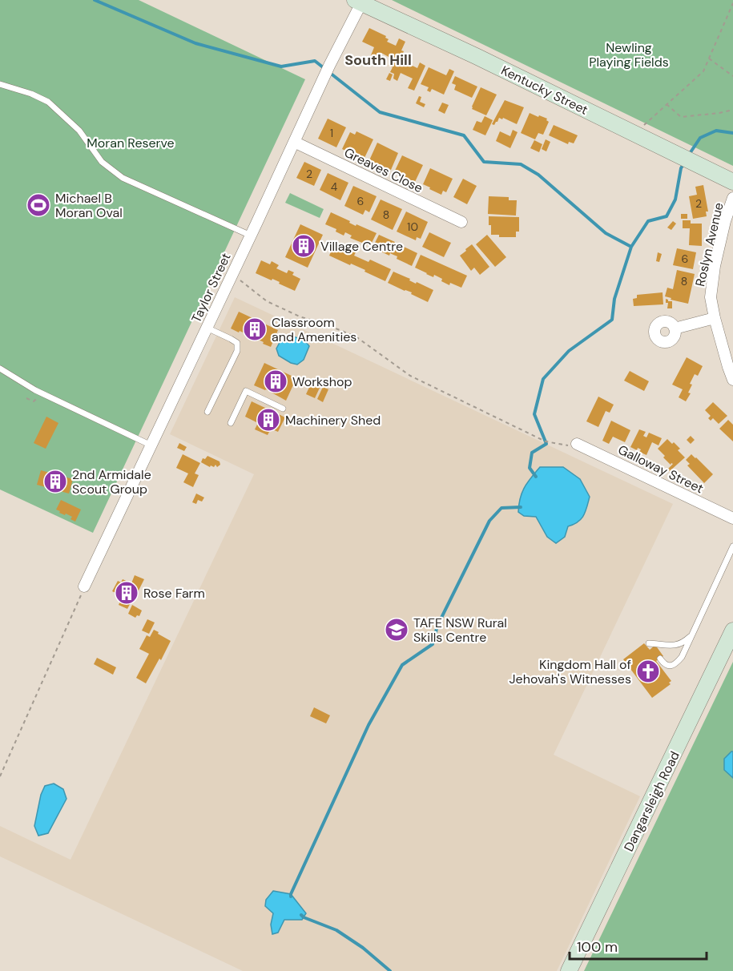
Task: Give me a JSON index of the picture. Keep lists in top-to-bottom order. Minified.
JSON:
{"streets":{"street":["Kentucky Street","Greaves Close","Roslyn Avenue","Taylor Street","Galloway Street","Dangarsleigh Road"]},"crossings":[["Kentucky Street","Taylor Street"],["Greaves Close","Taylor Street"]],"districts":["South Hill"],"parks":["Newling Playing Fields","Moran Reserve"],"places":{"sports":["Michael B Moran Oval"],"building":["Village Centre","Classroom and Amenities","Workshop","Machinery Shed","2nd Armidale Scout Group","Rose Farm"],"school or university":["TAFE NSW Rural Skills Centre"],"church":["Kingdom Hall of Jehovah's Witnesses"]},"house_numbers":["1","2","4","6","2","8","10","6","8"],"scale_bar":"100 m"}
